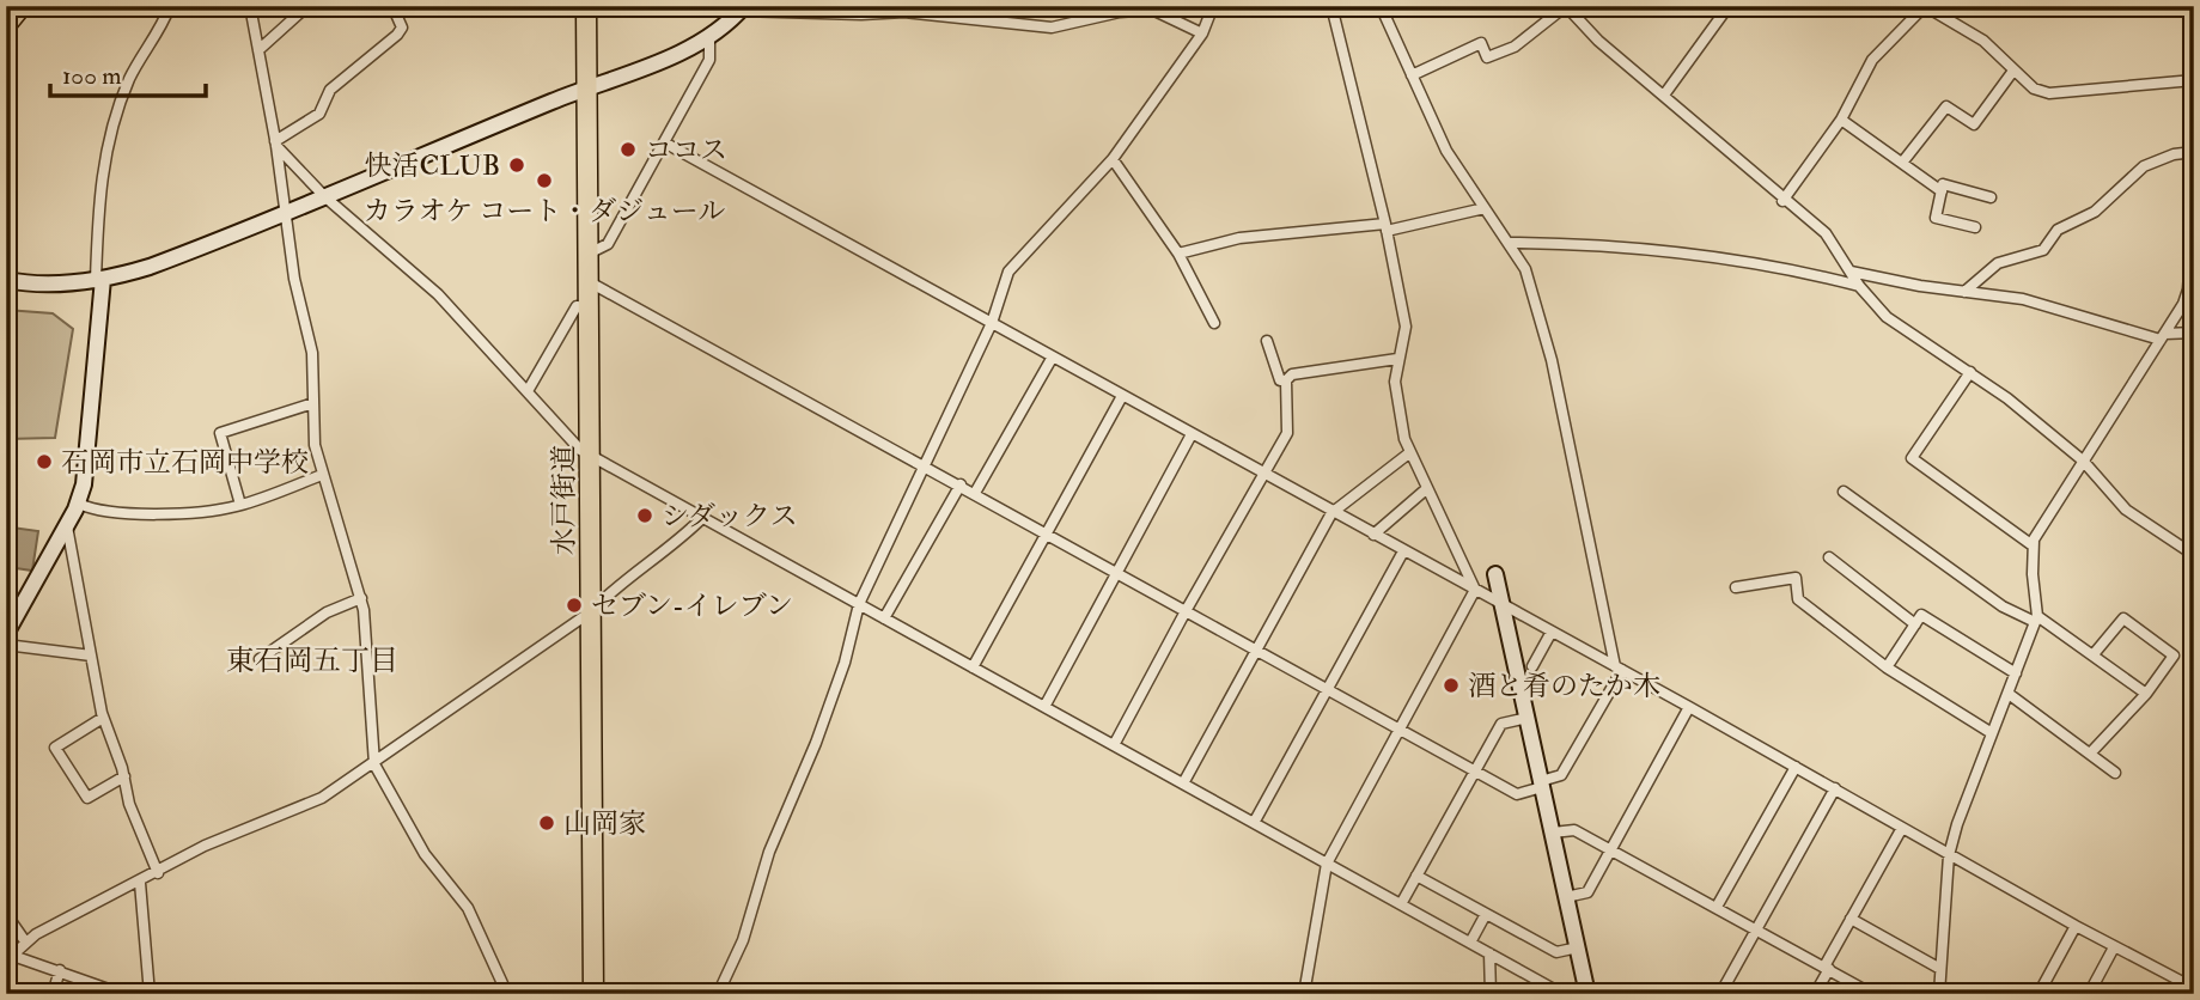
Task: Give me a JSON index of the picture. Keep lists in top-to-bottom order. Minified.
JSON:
{"streets":{"highway":["水戸街道"]},"districts":["東石岡五丁目"],"places":["ココス","快活CLUB","カラオケ コート・ダジュール","石岡市立石岡中学校","シダックス","セブン-イレブン","酒と肴のたか木","山岡家"],"scale_bar":"100 m"}
